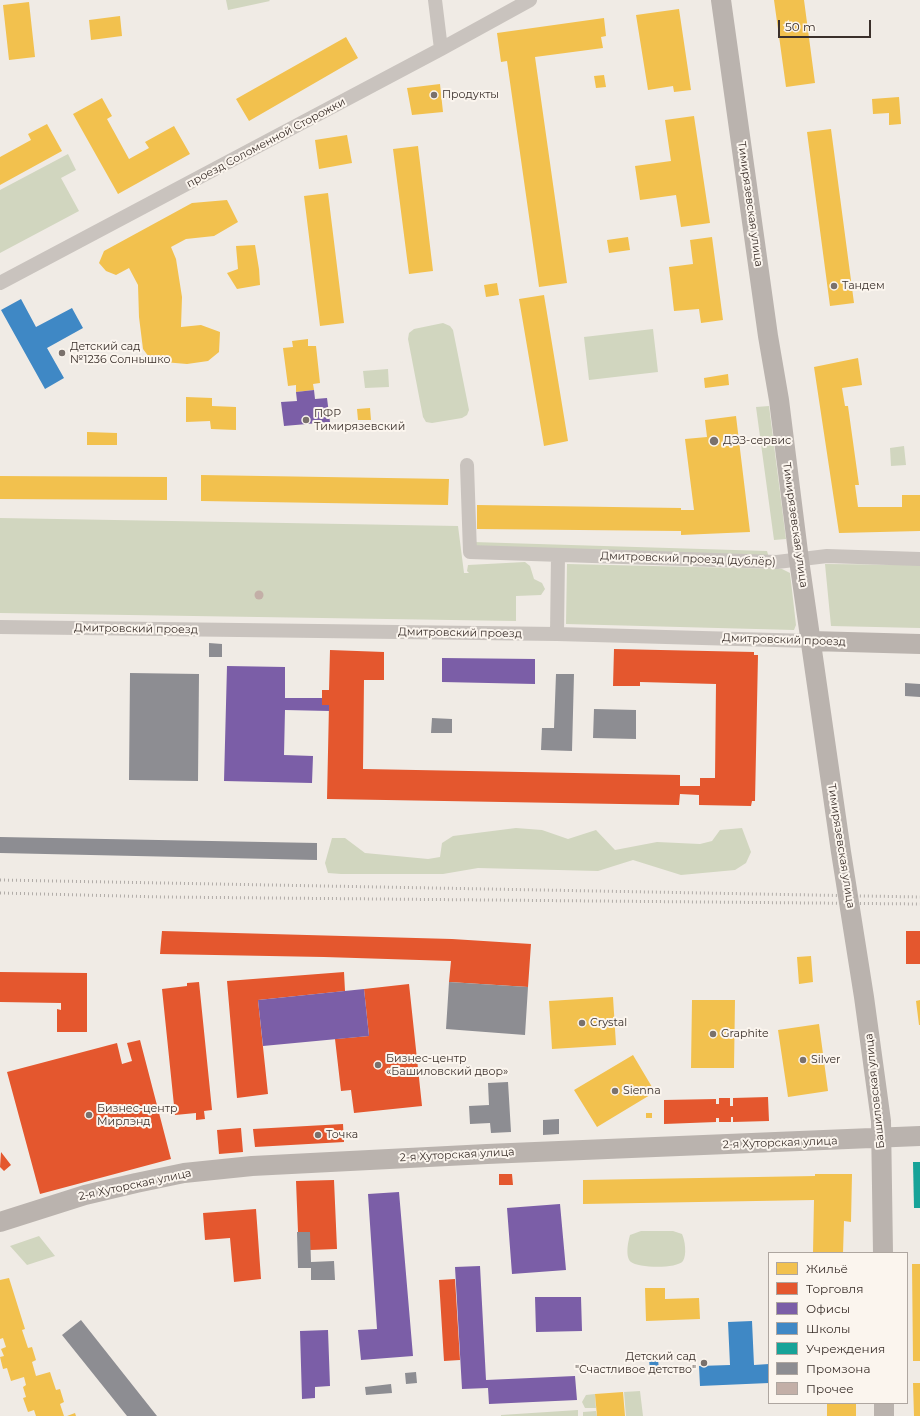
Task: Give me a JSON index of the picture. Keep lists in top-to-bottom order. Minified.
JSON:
{"streets":{"main road":["Тимирязевская улица","Дмитровский проезд","Башиловская улица","2-я Хуторская улица"],"street":["проезд Соломенной Сторожки","Дмитровский проезд (дублёр)"]},"crossings":[["Тимирязевская улица","Дмитровский проезд (дублёр)"],["Тимирязевская улица","Дмитровский проезд"],["Тимирязевская улица","Башиловская улица"],["Башиловская улица","2-я Хуторская улица"]],"places":["Продукты","Тандем","Детский сад №1236 Солнышко","ПФР Тимирязевский","ДЭЗ-сервис","Crystal","Graphite","Silver","Бизнес-центр «Башиловский двор»","Sienna","Бизнес-центр Мирлэнд","Точка","Детский сад \"Счастливое детство\""],"legend":["Жильё","Торговля","Офисы","Школы","Учреждения","Промзона","Прочее"],"scale_bar":"50 m"}
